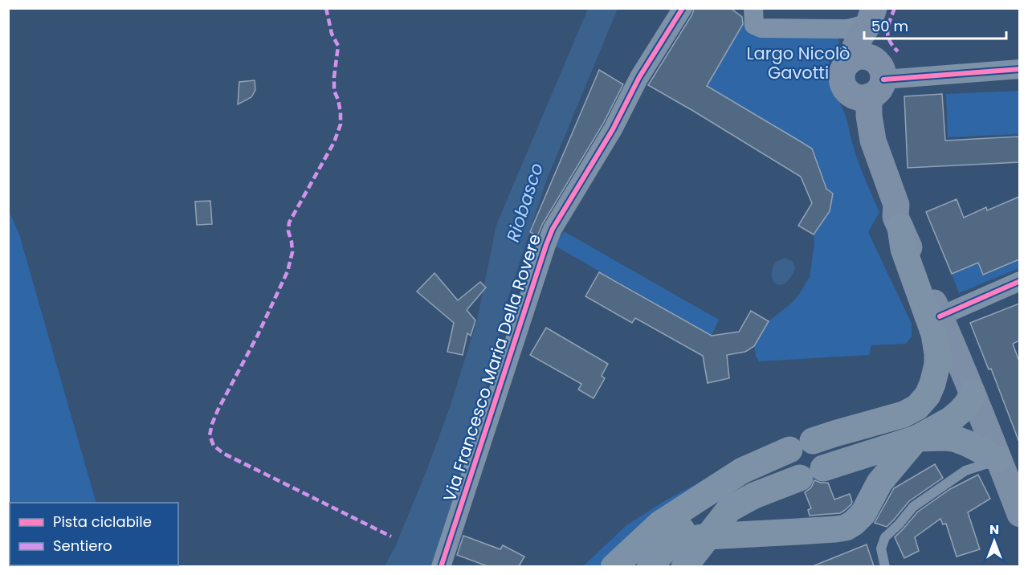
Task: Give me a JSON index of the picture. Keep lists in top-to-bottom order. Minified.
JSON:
{"streets":{"street":["Via Francesco Maria Della Rovere"]},"water":["Riobasco"],"parks":["Largo Nicolò Gavotti"],"legend":["Pista ciclabile","Sentiero"],"scale_bar":"50 m","north":"top"}
